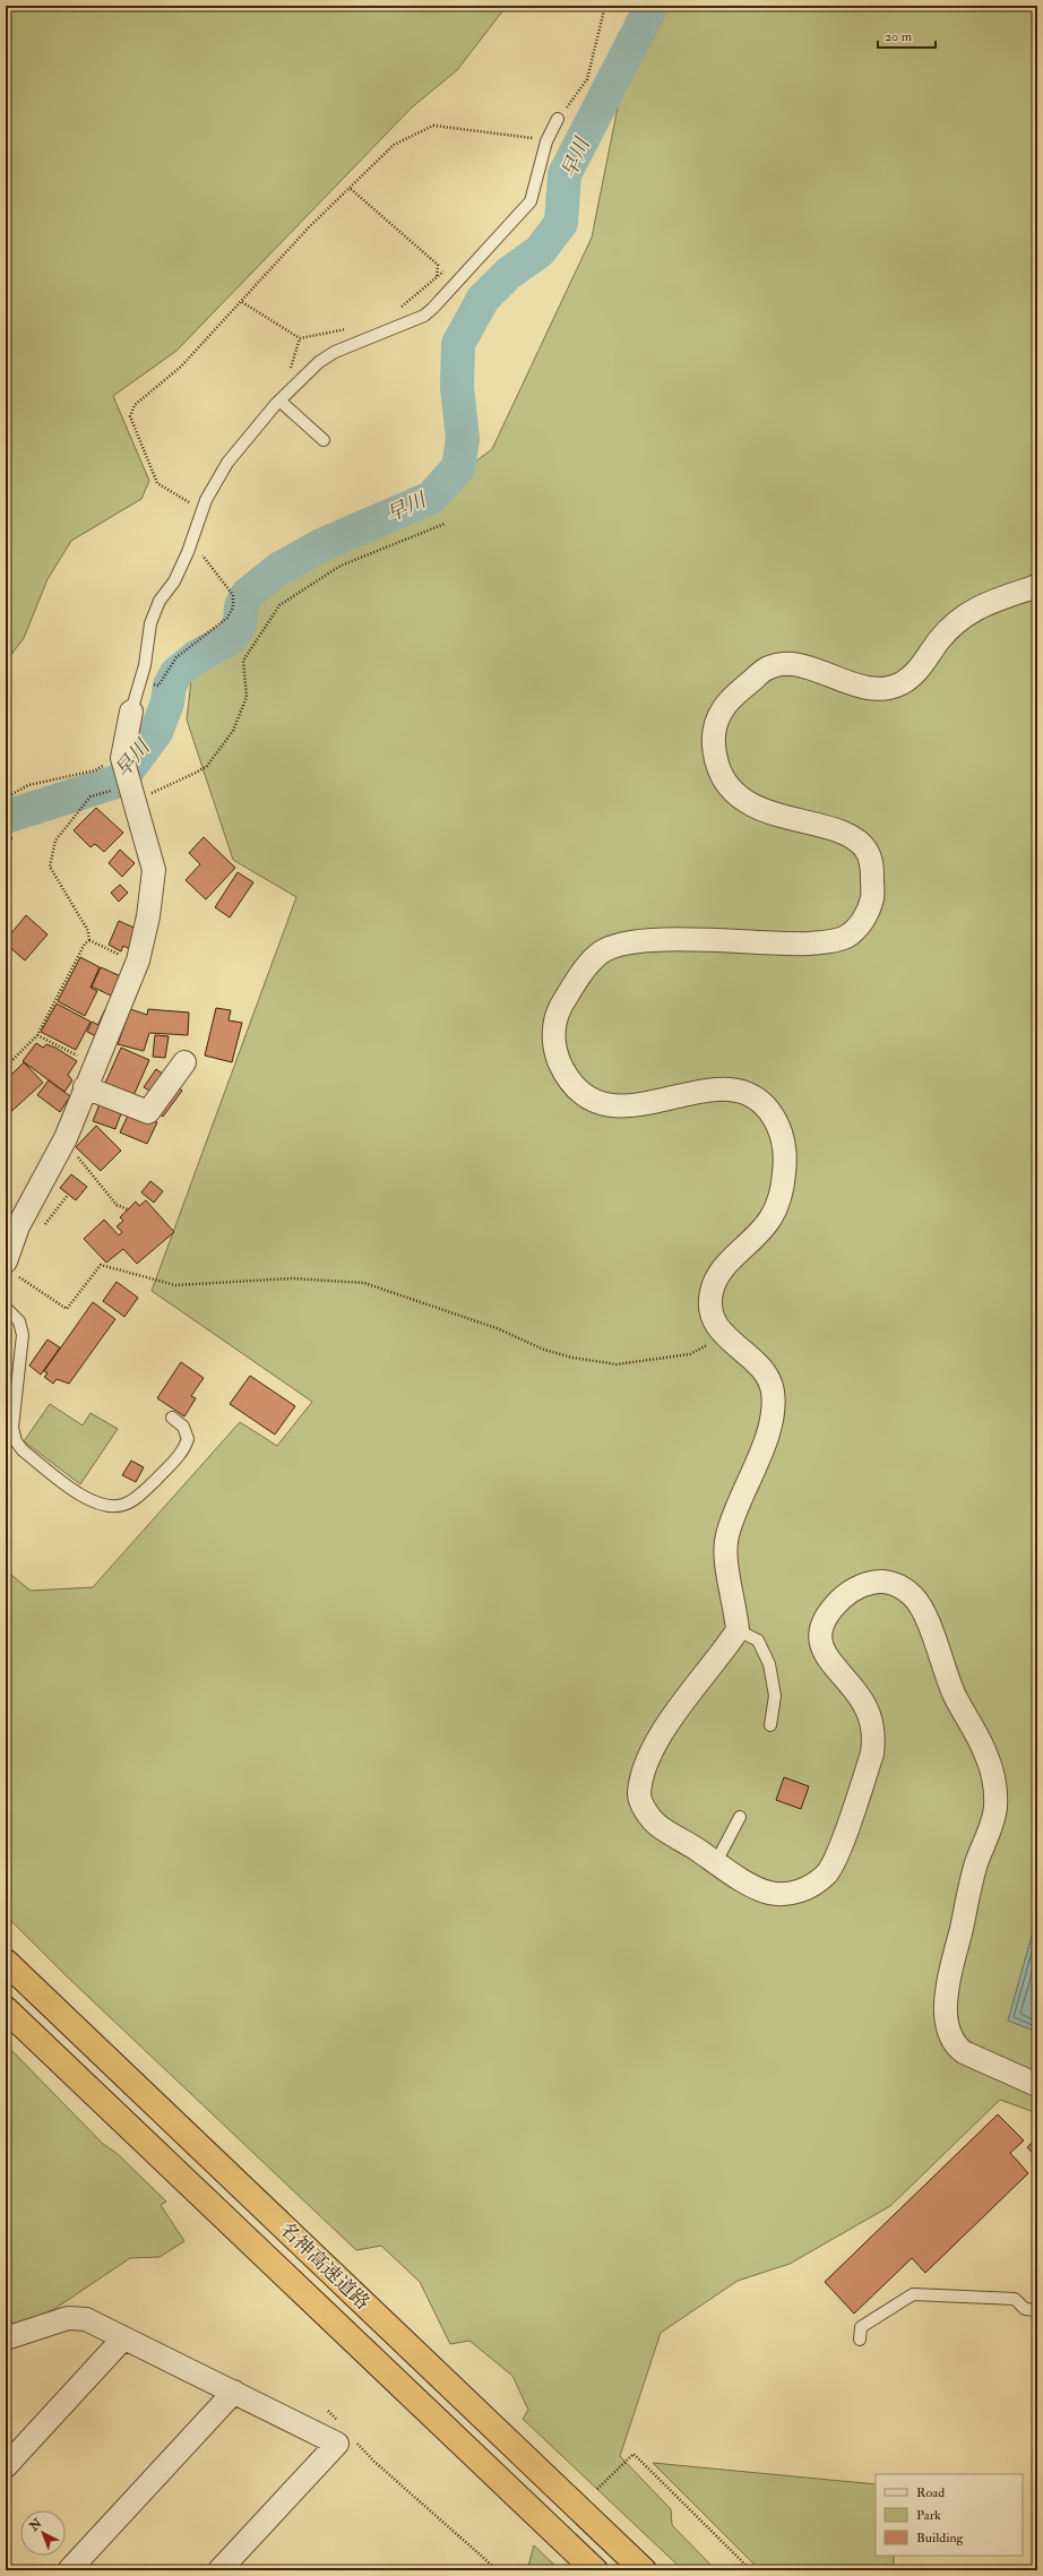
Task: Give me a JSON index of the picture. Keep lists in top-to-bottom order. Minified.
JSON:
{"streets":{"highway":["名神高速道路"]},"water":["早川"],"legend":["Road","Park","Building"],"scale_bar":"20 m","north":"top left"}
